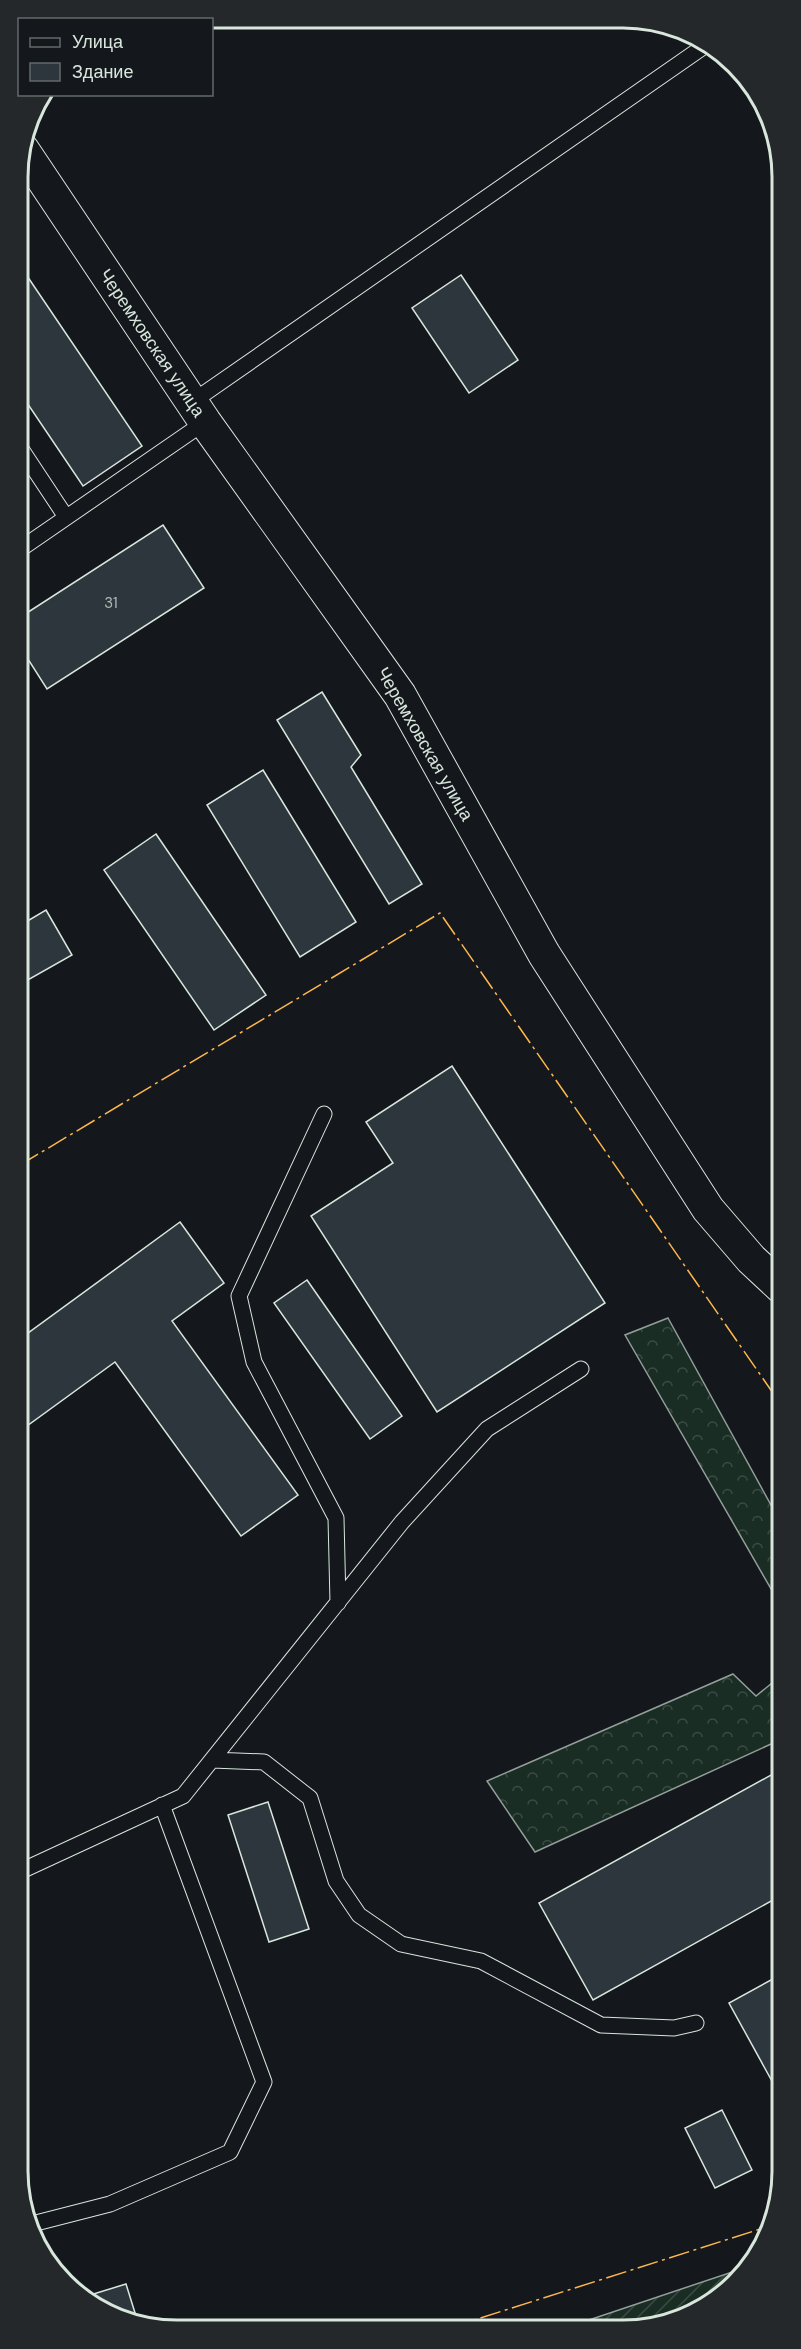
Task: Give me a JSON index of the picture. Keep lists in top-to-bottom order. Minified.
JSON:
{"streets":{"street":["Черемховская улица"]},"house_numbers":["31"],"legend":["Улица","Здание"]}
